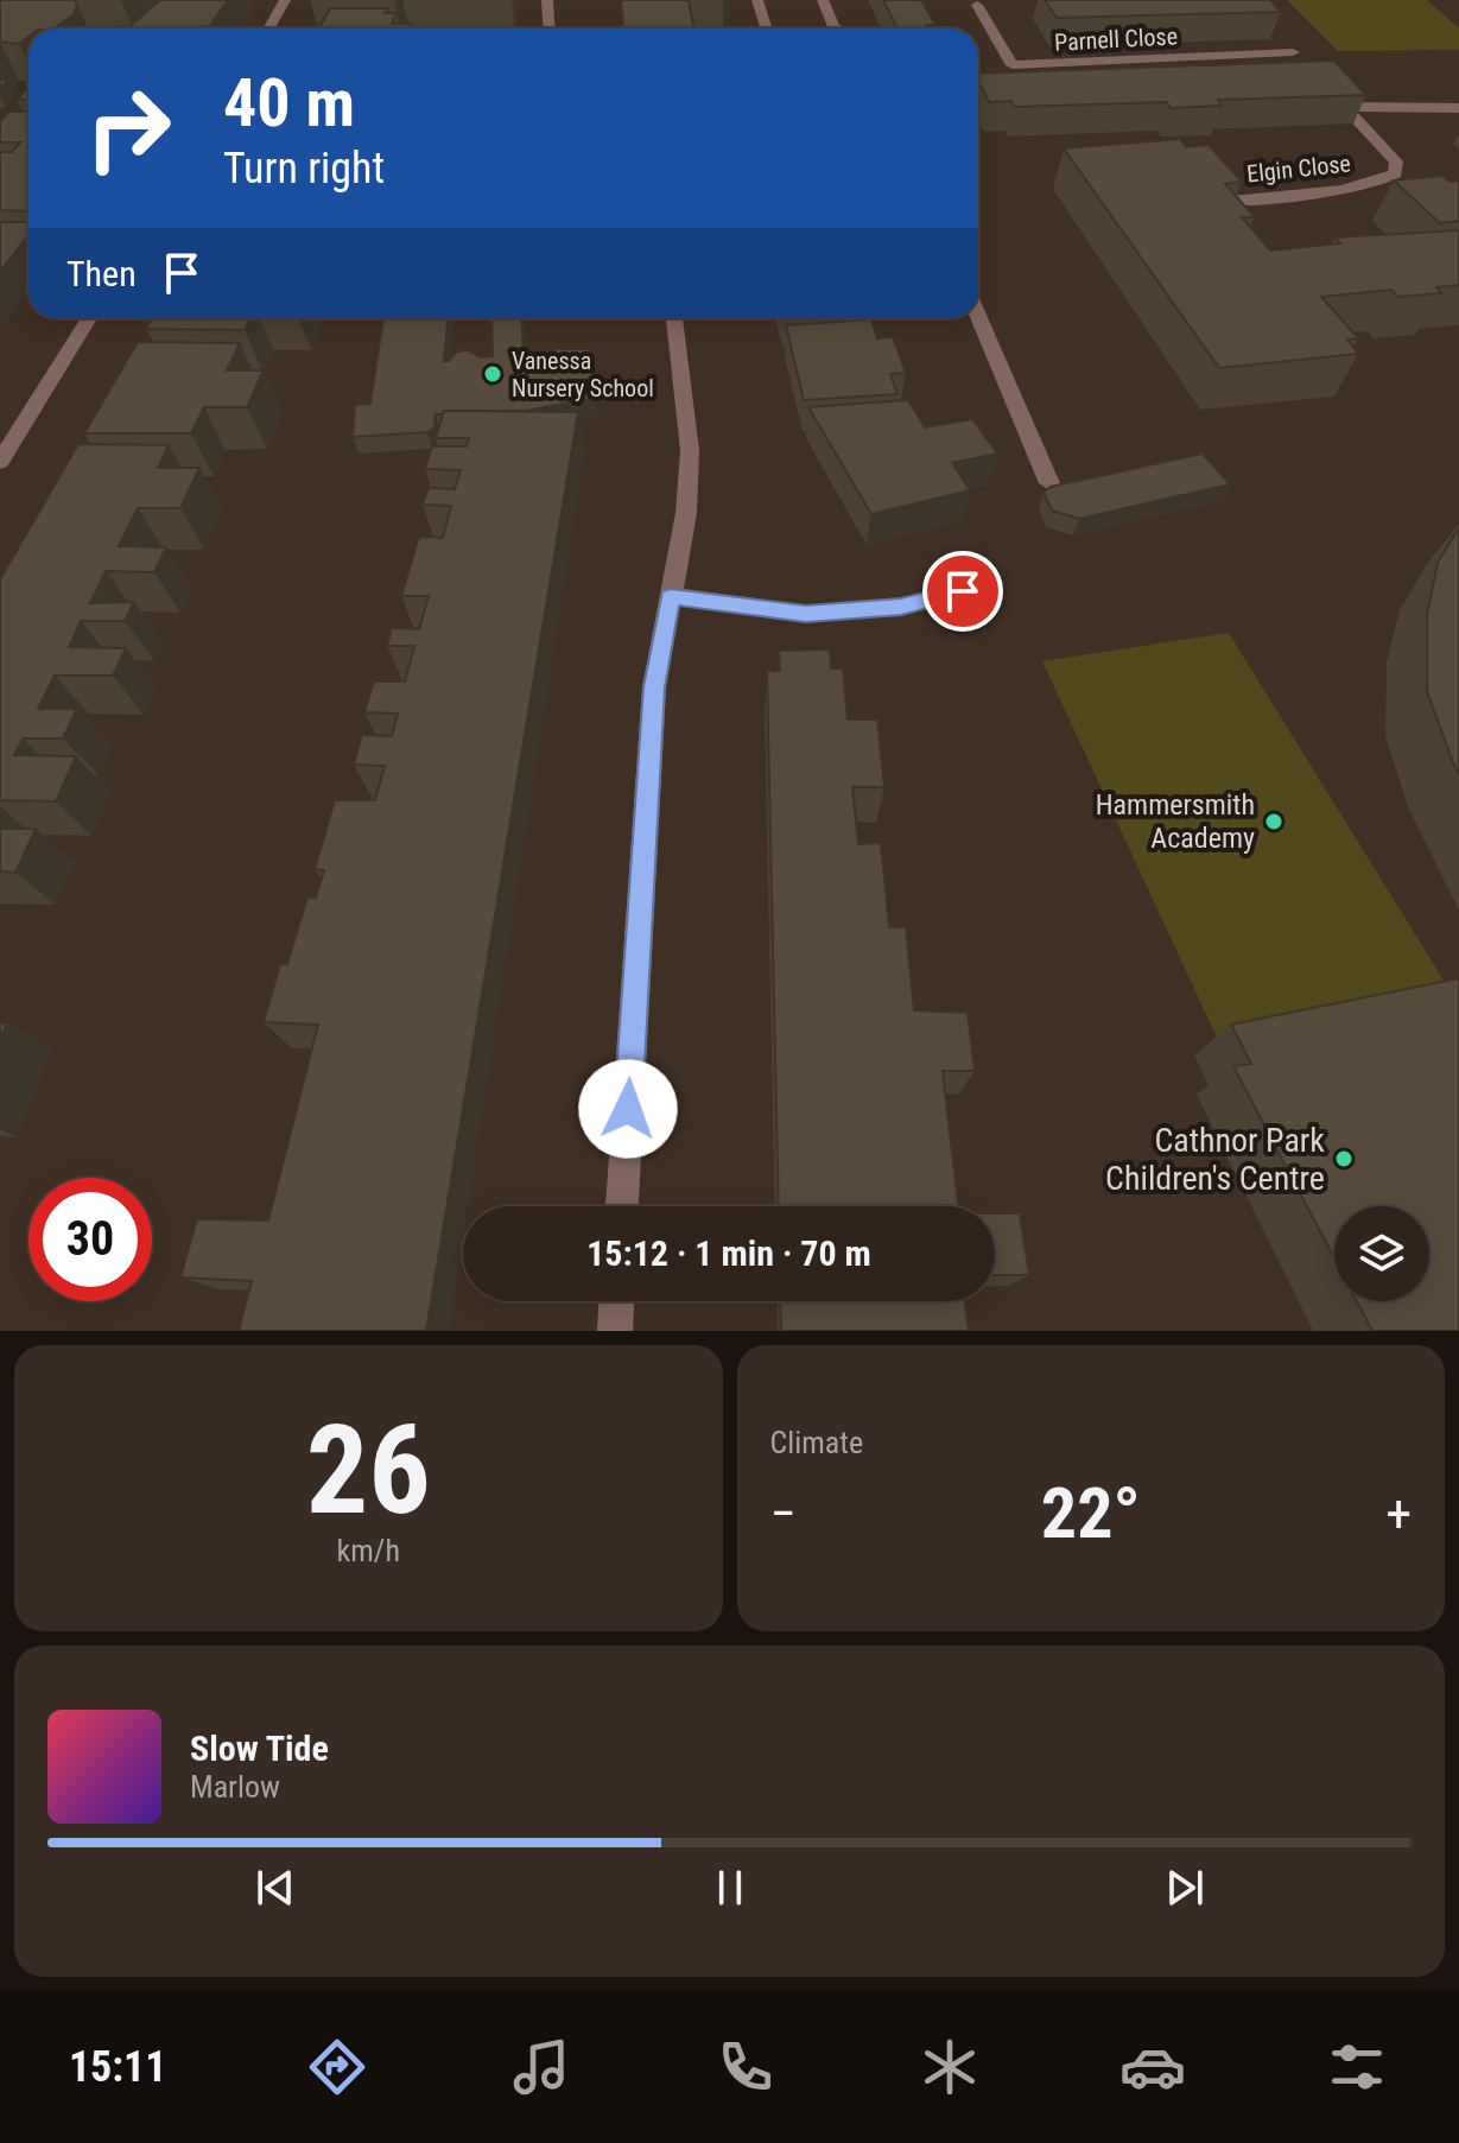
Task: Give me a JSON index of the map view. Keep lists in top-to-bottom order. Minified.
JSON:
{"streets":{"street":["Parnell Close","Elgin Close"]},"places":["Vanessa Nursery School","Hammersmith Academy","Cathnor Park Children's Centre"],"page":{"turn":["40 m","Turn right"],"then":"Then","limit":"30","trip":"15:12 · 1 min · 70 m","tile":[["26","km/h"],"Climate"],"heat":["−","22°","+"],"song":["Slow Tide","Marlow"],"tabs":"15:11"}}
